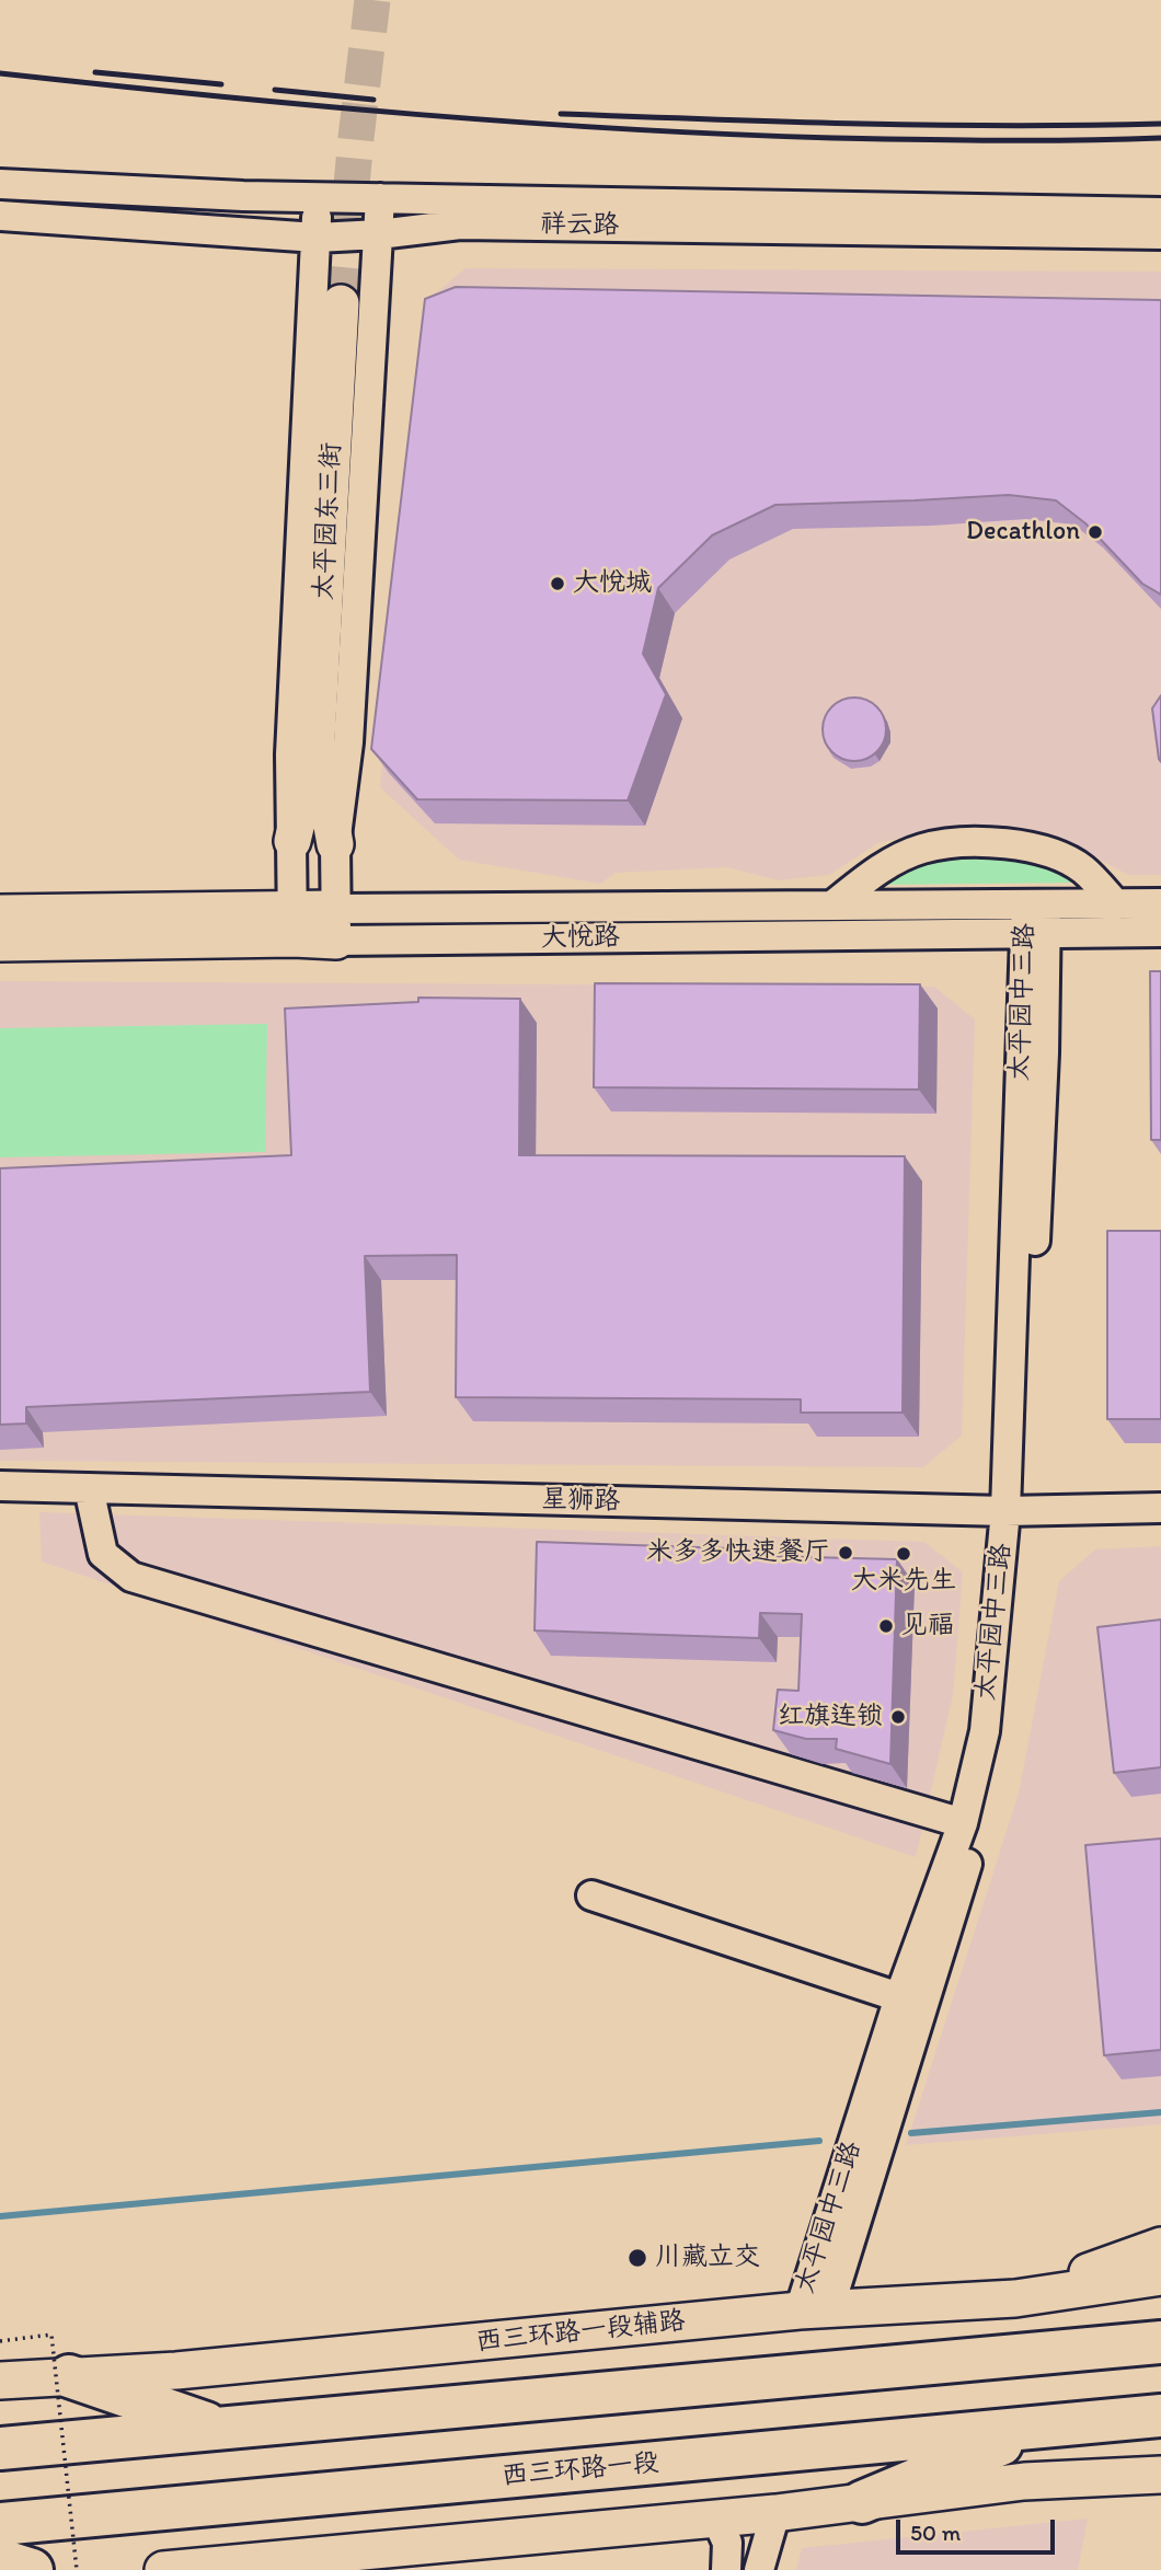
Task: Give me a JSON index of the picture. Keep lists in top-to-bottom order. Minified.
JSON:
{"streets":{"highway":["西三环路一段"],"main road":["太平园东三街","大悦路","西三环路一段辅路"],"street":["祥云路","太平园中三路","星狮路"]},"crossings":[["大悦路","太平园中三路"],["太平园中三路","星狮路"],["太平园中三路","西三环路一段辅路"]],"places":["Decathlon","大悦城","米多多快速餐厅","大米先生","见福","红旗连锁","川藏立交"],"scale_bar":"50 m"}
